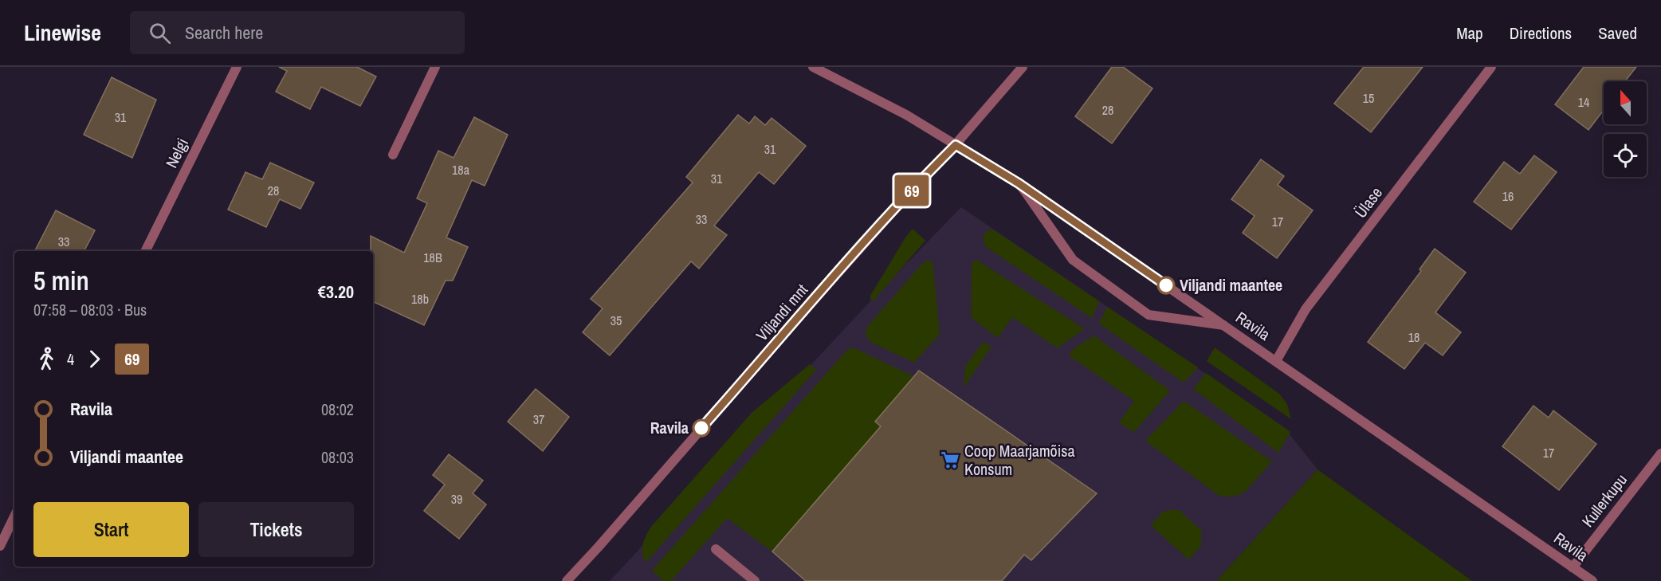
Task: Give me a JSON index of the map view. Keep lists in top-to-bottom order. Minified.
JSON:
{"streets":{"street":["Nelgi","Ülase","Viljandi mnt","Ravila","Kullerkupu"]},"crossings":[["Ülase","Ravila"],["Viljandi mnt","Ravila"],["Ravila","Kullerkupu"]],"places":{"other":["Viljandi maantee","Ravila"],"supermarket":["Coop Maarjamõisa Konsum"]},"lines":["bus line 69"],"house_numbers":["15","14","28","31","31","18a","31","28","16","33","17","33","18B","18b","35","18","37","17","39"],"north":"top","page":{"header":"Linewise","search":"Search here","nav":["Map","Directions","Saved"],"on_map":"69","heading":["5 min","07:58 – 08:03 · Bus","€3.20"],"legs":["4","69"],"list":[{"name":"Ravila","value":"08:02"},{"name":"Viljandi maantee","value":"08:03"}],"buttons":["Start","Tickets"]}}
